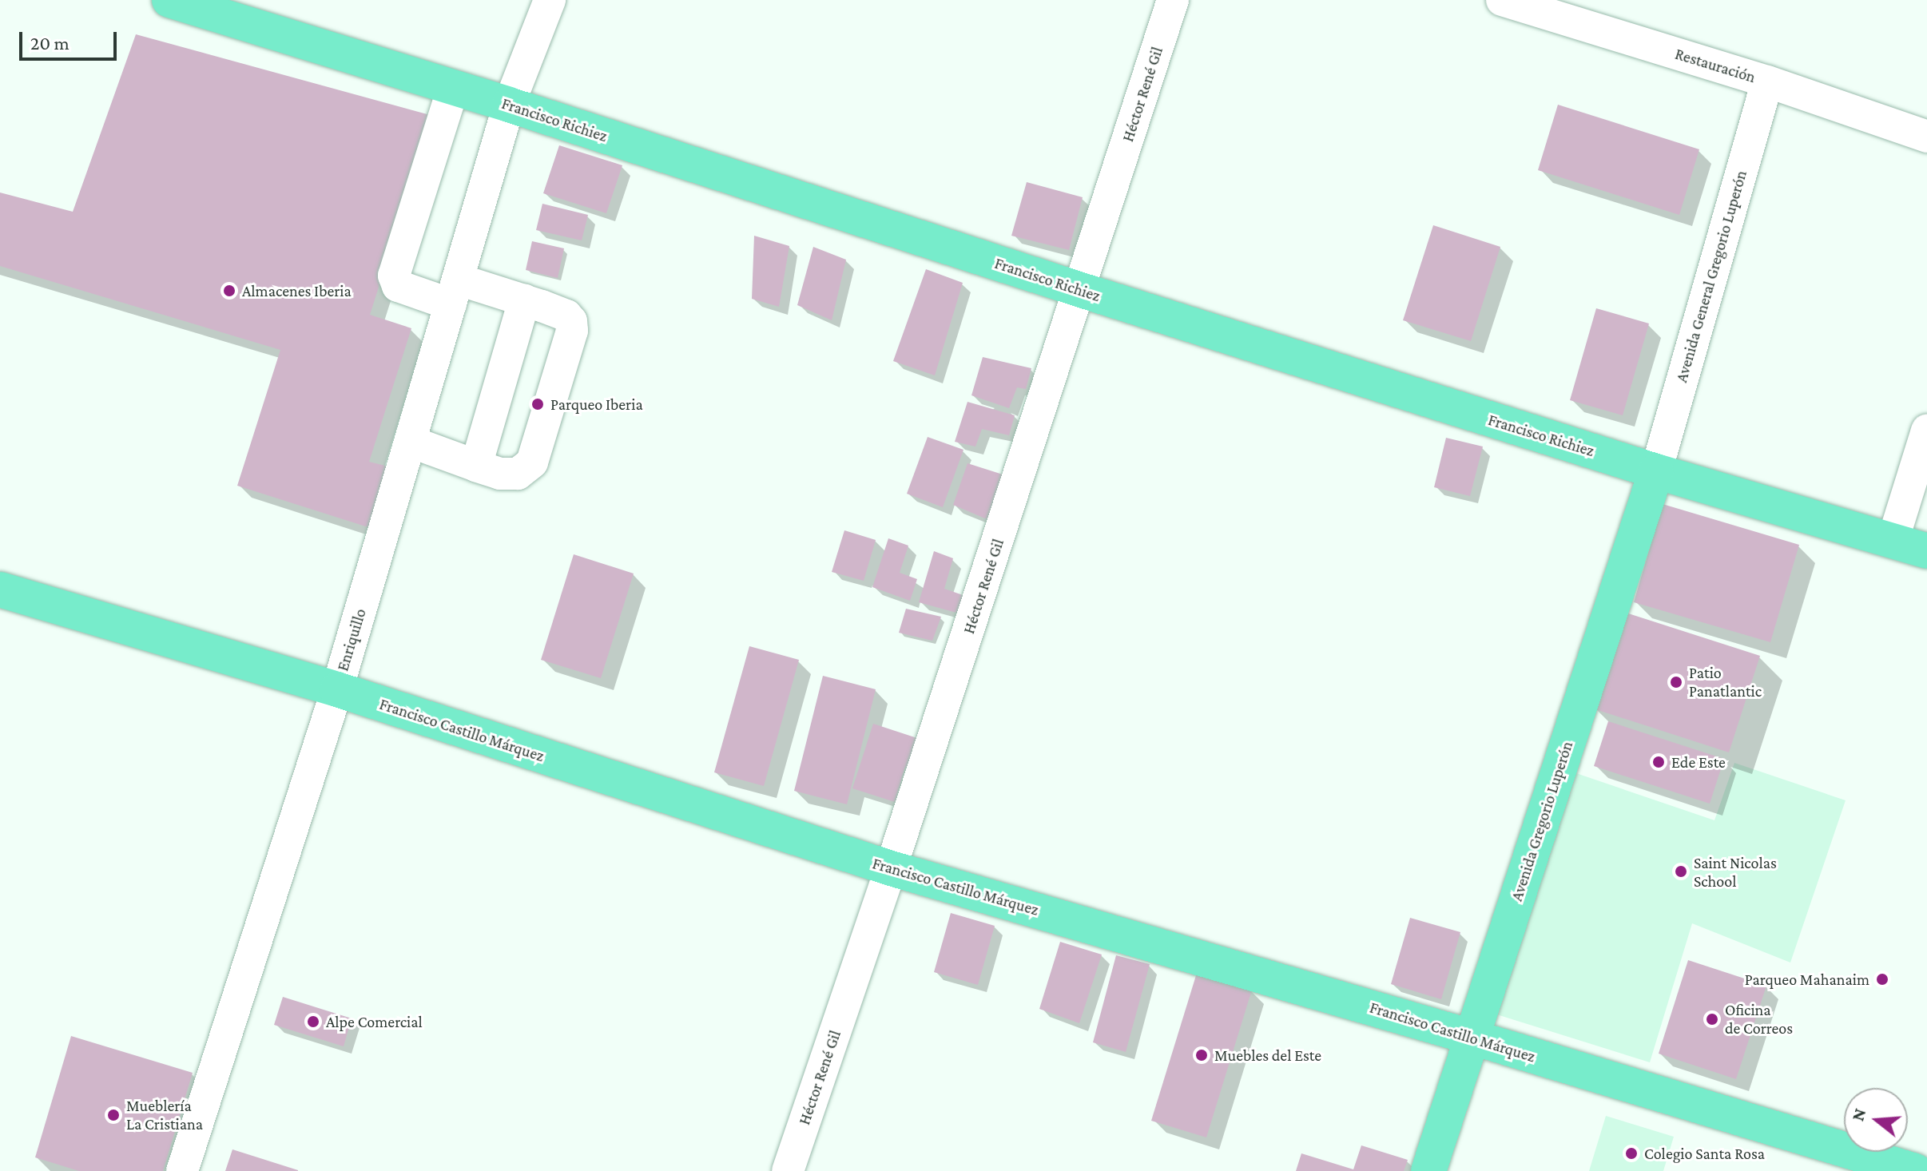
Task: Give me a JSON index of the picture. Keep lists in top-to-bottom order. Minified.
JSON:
{"streets":{"main road":["Francisco Richiez","Francisco Castillo Márquez","Avenida Gregorio Luperón"],"street":["Restauración","Héctor René Gil","Avenida General Gregorio Luperón","Enriquillo"]},"crossings":[["Restauración","Avenida General Gregorio Luperón"],["Héctor René Gil","Francisco Richiez"],["Héctor René Gil","Francisco Castillo Márquez"],["Francisco Richiez","Avenida General Gregorio Luperón"],["Francisco Richiez","Enriquillo"],["Francisco Richiez","Avenida Gregorio Luperón"],["Avenida General Gregorio Luperón","Avenida Gregorio Luperón"],["Enriquillo","Francisco Castillo Márquez"],["Francisco Castillo Márquez","Avenida Gregorio Luperón"]],"places":["Almacenes Iberia","Parqueo Iberia","Patio Panatlantic","Ede Este","Saint Nicolas School","Parqueo Mahanaim","Oficina de Correos","Alpe Comercial","Muebles del Este","Mueblería La Cristiana","Colegio Santa Rosa"],"scale_bar":"20 m","north":"left"}
